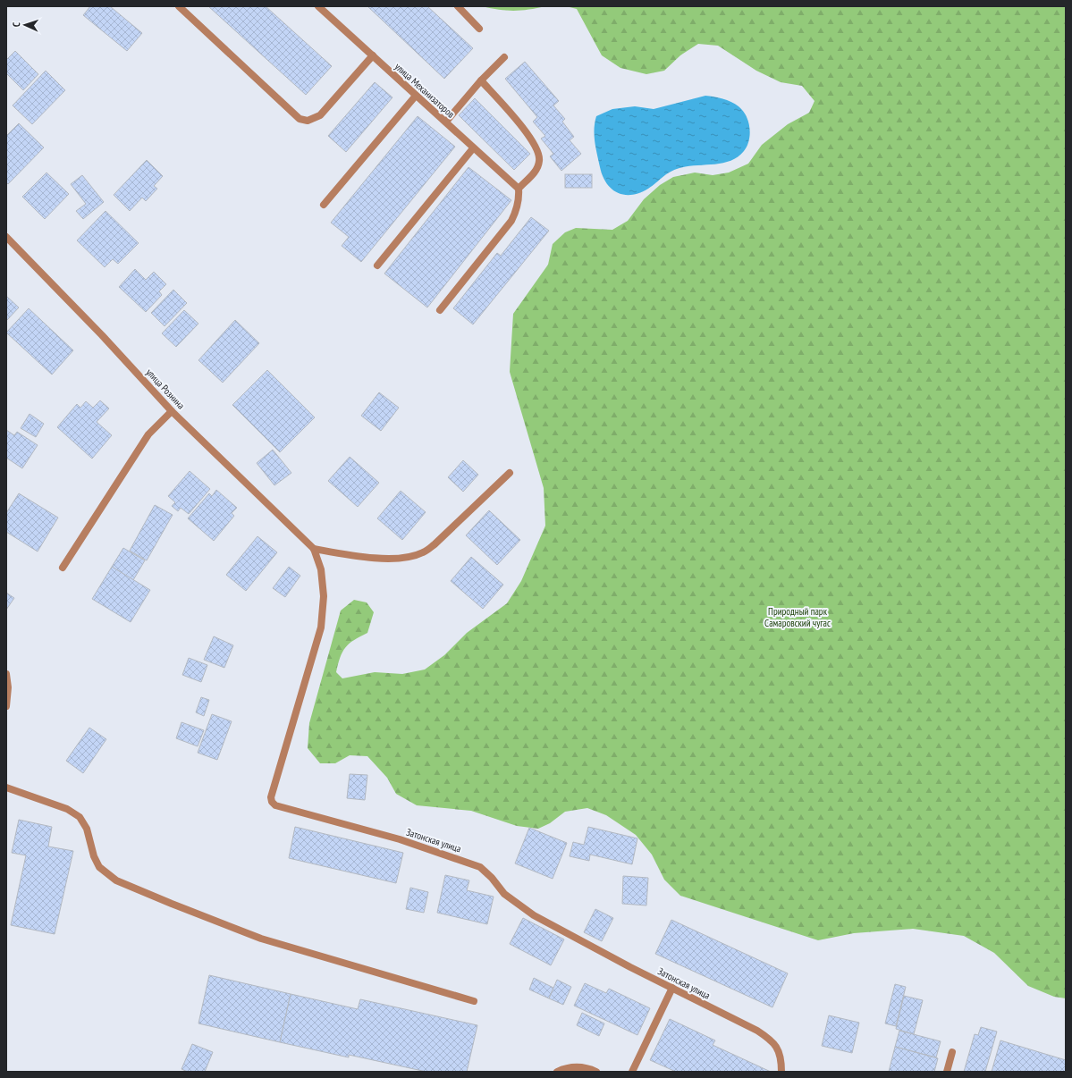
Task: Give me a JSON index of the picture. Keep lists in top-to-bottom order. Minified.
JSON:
{"streets":{"street":["улица Механизаторов","улица Рознина","Затонская улица"]},"crossings":[["улица Рознина","Затонская улица"]],"parks":["Природный парк Самаровский чугас"],"north":"left"}
